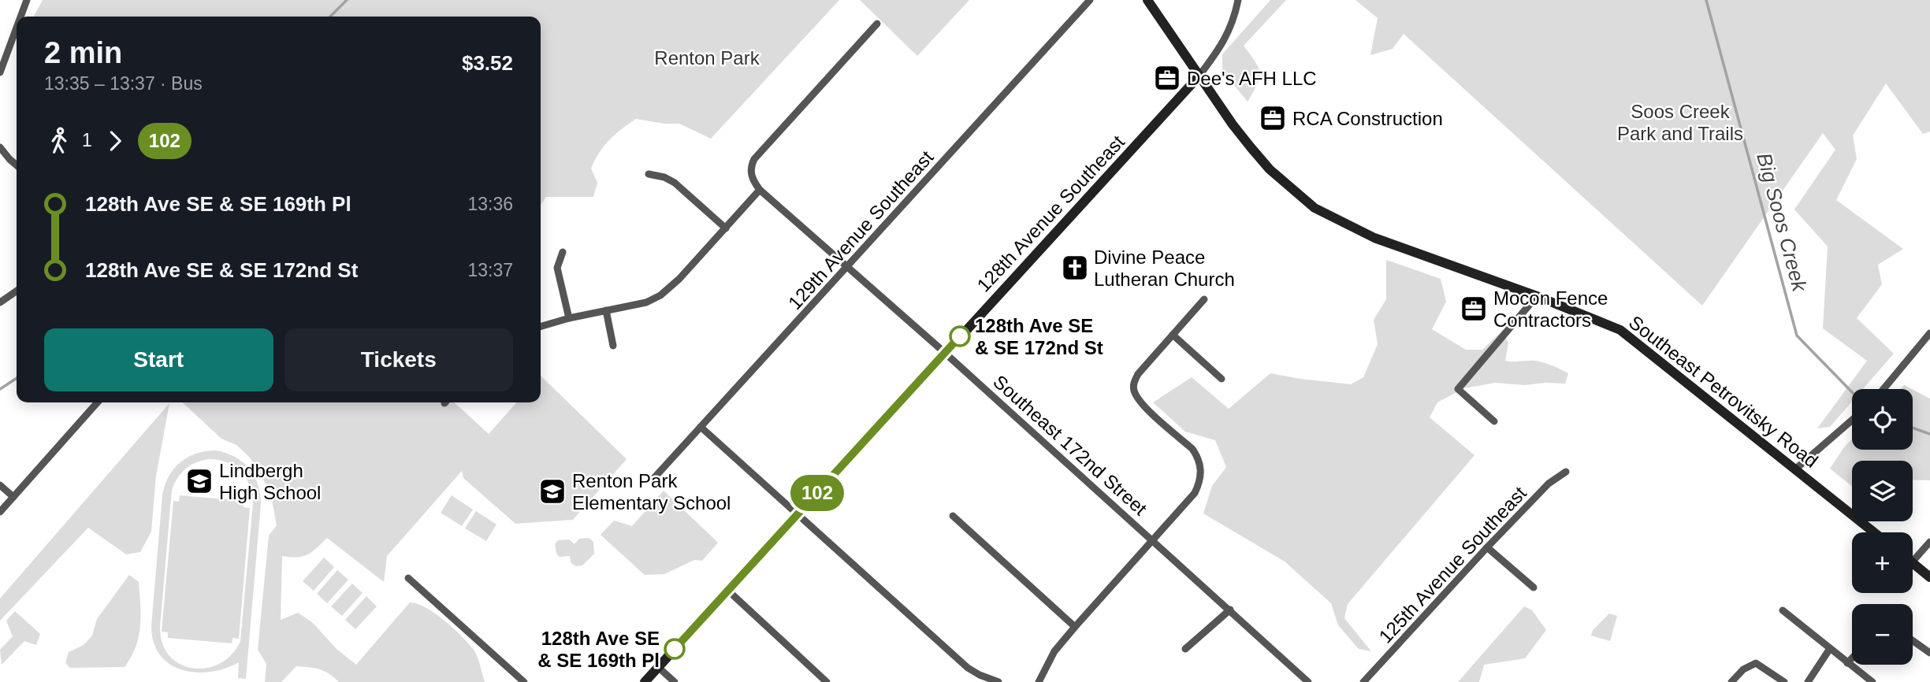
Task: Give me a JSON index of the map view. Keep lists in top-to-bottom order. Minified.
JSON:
{"streets":{"main road":["128th Avenue Southeast","Southeast Petrovitsky Road"],"street":["129th Avenue Southeast","Southeast 172nd Street","125th Avenue Southeast"]},"crossings":[["128th Avenue Southeast","Southeast Petrovitsky Road"],["128th Avenue Southeast","Southeast 172nd Street"],["129th Avenue Southeast","Southeast 172nd Street"]],"water":["Big Soos Creek"],"parks":["Renton Park","Soos Creek Park and Trails"],"places":{"office":["Dee's AFH LLC","RCA Construction","Mocon Fence Contractors"],"church":["Divine Peace Lutheran Church"],"other":["128th Ave SE & SE 172nd St","128th Ave SE & SE 169th Pl"],"school or university":["Lindbergh High School","Renton Park Elementary School"]},"lines":["bus line 102"],"page":{"on_map":"102","heading":["2 min","13:35 – 13:37 · Bus","$3.52"],"legs":["1","102"],"list":[{"name":"128th Ave SE & SE 169th Pl","value":"13:36"},{"name":"128th Ave SE & SE 172nd St","value":"13:37"}],"buttons":["Start","Tickets"],"map_buttons":["+","−"]}}
